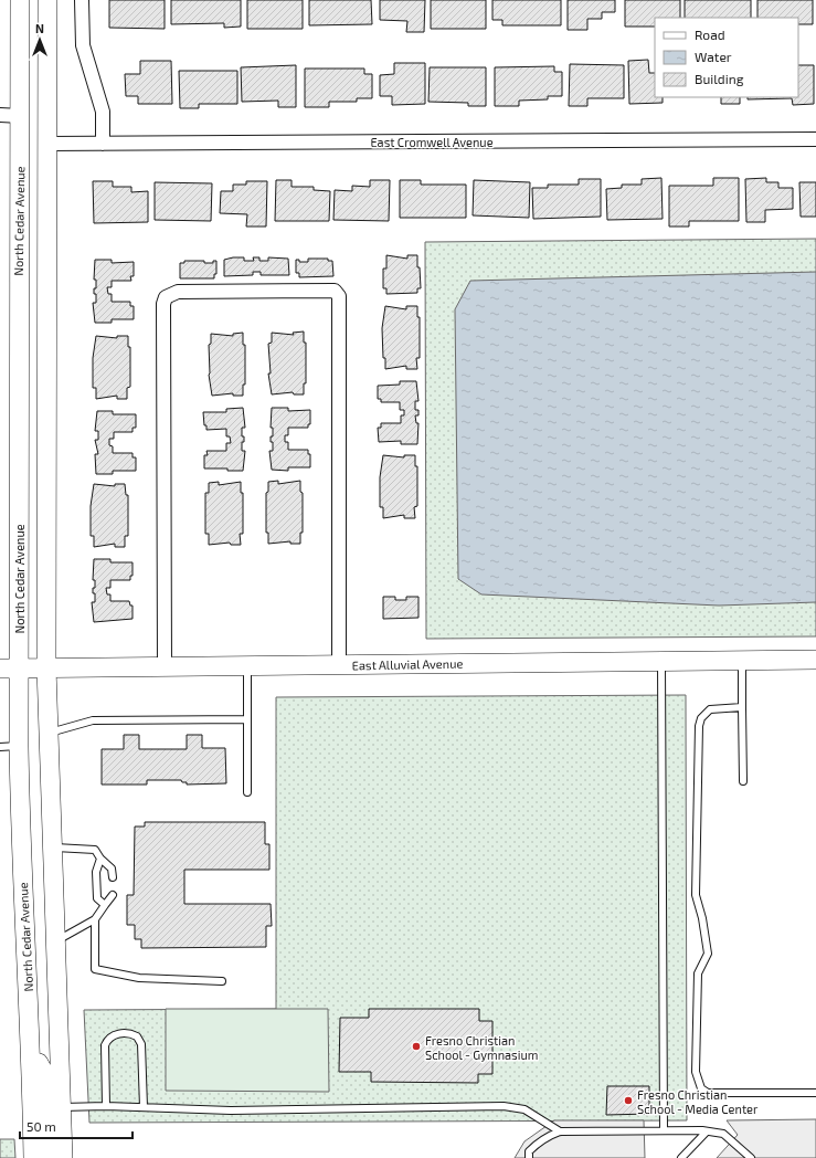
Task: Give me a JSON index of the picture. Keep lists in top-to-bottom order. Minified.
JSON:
{"streets":{"main road":["North Cedar Avenue","East Alluvial Avenue"],"street":["East Cromwell Avenue"]},"crossings":[["North Cedar Avenue","East Alluvial Avenue"]],"places":["Fresno Christian School - Gymnasium","Fresno Christian School - Media Center"],"legend":["Road","Water","Building"],"scale_bar":"50 m","north":"top"}
